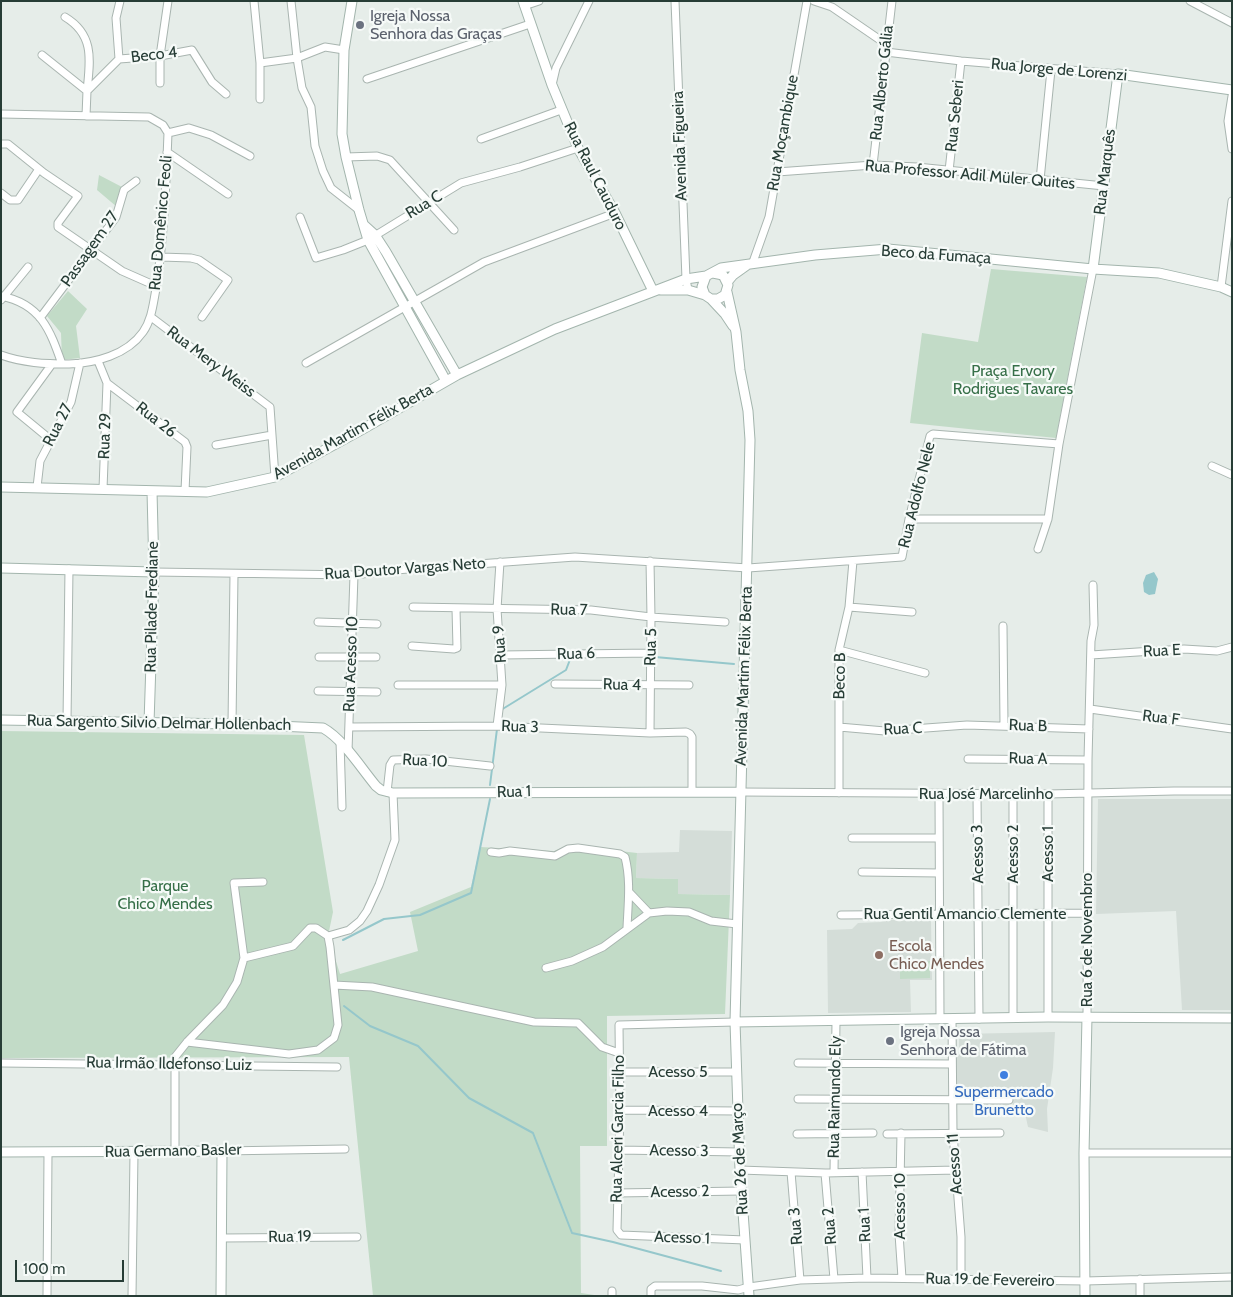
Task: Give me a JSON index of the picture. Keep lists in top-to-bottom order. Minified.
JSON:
{"streets":{"street":["Beco 4","Rua Jorge de Lorenzi","Rua Alberto Gália","Rua Seberi","Rua Moçambique","Avenida Figueira","Rua Marquês","Rua Professor Adil Müler Quites","Rua Raul Cauduro","Rua C","Rua Domênico Feoli","Passagem 27","Beco da Fumaça","Rua Mery Weiss","Rua 26","Rua 27","Avenida Martim Félix Berta","Rua 29","Rua Adolfo Nele","Rua Doutor Vargas Neto","Rua Pilade Frediane","Rua 7","Rua 9","Rua 5","Rua E","Rua 6","Rua Acesso 10","Beco B","Rua 4","Rua F","Rua Sargento Silvio Delmar Hollenbach","Rua B","Rua 3","Rua A","Rua 10","Rua 1","Rua José Marcelinho","Acesso 3","Acesso 2","Acesso 1","Rua Gentil Amancio Clemente","Rua 6 de Novembro","Rua Irmão Ildefonso Luiz","Acesso 5","Rua Raimundo Ely","Acesso 4","Rua Alceri Garcia Filho","Rua Germano Basler","Rua 26 de Março","Acesso 11","Acesso 10","Rua 2","Rua 19","Rua 19 de Fevereiro"]},"crossings":[["Rua Jorge de Lorenzi","Rua Alberto Gália"],["Rua Jorge de Lorenzi","Rua Seberi"],["Rua Jorge de Lorenzi","Rua Marquês"],["Rua Alberto Gália","Rua Professor Adil Müler Quites"],["Rua Seberi","Rua Professor Adil Müler Quites"],["Rua Moçambique","Rua Professor Adil Müler Quites"],["Rua Moçambique","Beco da Fumaça"],["Avenida Figueira","Avenida Martim Félix Berta"],["Rua Marquês","Rua Professor Adil Müler Quites"],["Rua Marquês","Beco da Fumaça"],["Rua Raul Cauduro","Rua C"],["Rua Raul Cauduro","Avenida Martim Félix Berta"],["Rua C","Beco B"],["Rua C","Rua B"],["Rua Domênico Feoli","Rua Mery Weiss"],["Rua Domênico Feoli","Rua 27"],["Beco da Fumaça","Avenida Martim Félix Berta"],["Rua 26","Avenida Martim Félix Berta"],["Rua 26","Rua 29"],["Rua 27","Avenida Martim Félix Berta"],["Avenida Martim Félix Berta","Rua 29"],["Avenida Martim Félix Berta","Rua Adolfo Nele"],["Avenida Martim Félix Berta","Rua Doutor Vargas Neto"],["Avenida Martim Félix Berta","Rua Pilade Frediane"],["Avenida Martim Félix Berta","Rua 1"],["Avenida Martim Félix Berta","Rua José Marcelinho"],["Avenida Martim Félix Berta","Rua Alceri Garcia Filho"],["Avenida Martim Félix Berta","Rua 26 de Março"],["Rua Adolfo Nele","Rua Doutor Vargas Neto"],["Rua Adolfo Nele","Beco B"],["Rua Doutor Vargas Neto","Rua Pilade Frediane"],["Rua Doutor Vargas Neto","Rua 9"],["Rua Doutor Vargas Neto","Rua 5"],["Rua Doutor Vargas Neto","Rua Acesso 10"],["Rua Pilade Frediane","Rua Sargento Silvio Delmar Hollenbach"],["Rua 7","Rua 9"],["Rua 7","Rua 5"],["Rua 9","Rua 6"],["Rua 9","Rua 3"],["Rua 5","Rua 6"],["Rua 5","Rua 4"],["Rua 5","Rua 3"],["Rua E","Rua 6 de Novembro"],["Rua Acesso 10","Rua 3"],["Beco B","Rua José Marcelinho"],["Rua F","Rua 6 de Novembro"],["Rua B","Rua 6 de Novembro"],["Rua 3","Rua 1"],["Rua 3","Rua 19 de Fevereiro"],["Rua A","Rua 6 de Novembro"],["Rua 10","Rua 1"],["Rua 1","Rua José Marcelinho"],["Rua 1","Rua 19 de Fevereiro"],["Rua José Marcelinho","Acesso 3"],["Rua José Marcelinho","Acesso 2"],["Rua José Marcelinho","Acesso 1"],["Rua José Marcelinho","Rua 6 de Novembro"],["Acesso 3","Rua Gentil Amancio Clemente"],["Acesso 3","Rua Alceri Garcia Filho"],["Acesso 3","Rua 26 de Março"],["Acesso 2","Rua Gentil Amancio Clemente"],["Acesso 2","Rua Alceri Garcia Filho"],["Acesso 2","Rua 26 de Março"],["Acesso 1","Rua Gentil Amancio Clemente"],["Acesso 1","Rua Alceri Garcia Filho"],["Acesso 1","Rua 26 de Março"],["Rua Gentil Amancio Clemente","Rua 6 de Novembro"],["Rua 6 de Novembro","Rua 19 de Fevereiro"],["Acesso 5","Rua Alceri Garcia Filho"],["Acesso 5","Rua 26 de Março"],["Acesso 4","Rua Alceri Garcia Filho"],["Acesso 4","Rua 26 de Março"],["Rua Alceri Garcia Filho","Rua 26 de Março"],["Rua 26 de Março","Rua 19 de Fevereiro"],["Acesso 11","Rua 19 de Fevereiro"],["Acesso 10","Rua 19 de Fevereiro"],["Rua 2","Rua 19 de Fevereiro"]],"parks":["Praça Ervory Rodrigues Tavares","Parque Chico Mendes"],"places":["Igreja Nossa Senhora das Graças","Escola Chico Mendes","Igreja Nossa Senhora de Fátima","Supermercado Brunetto"],"scale_bar":"100 m"}
